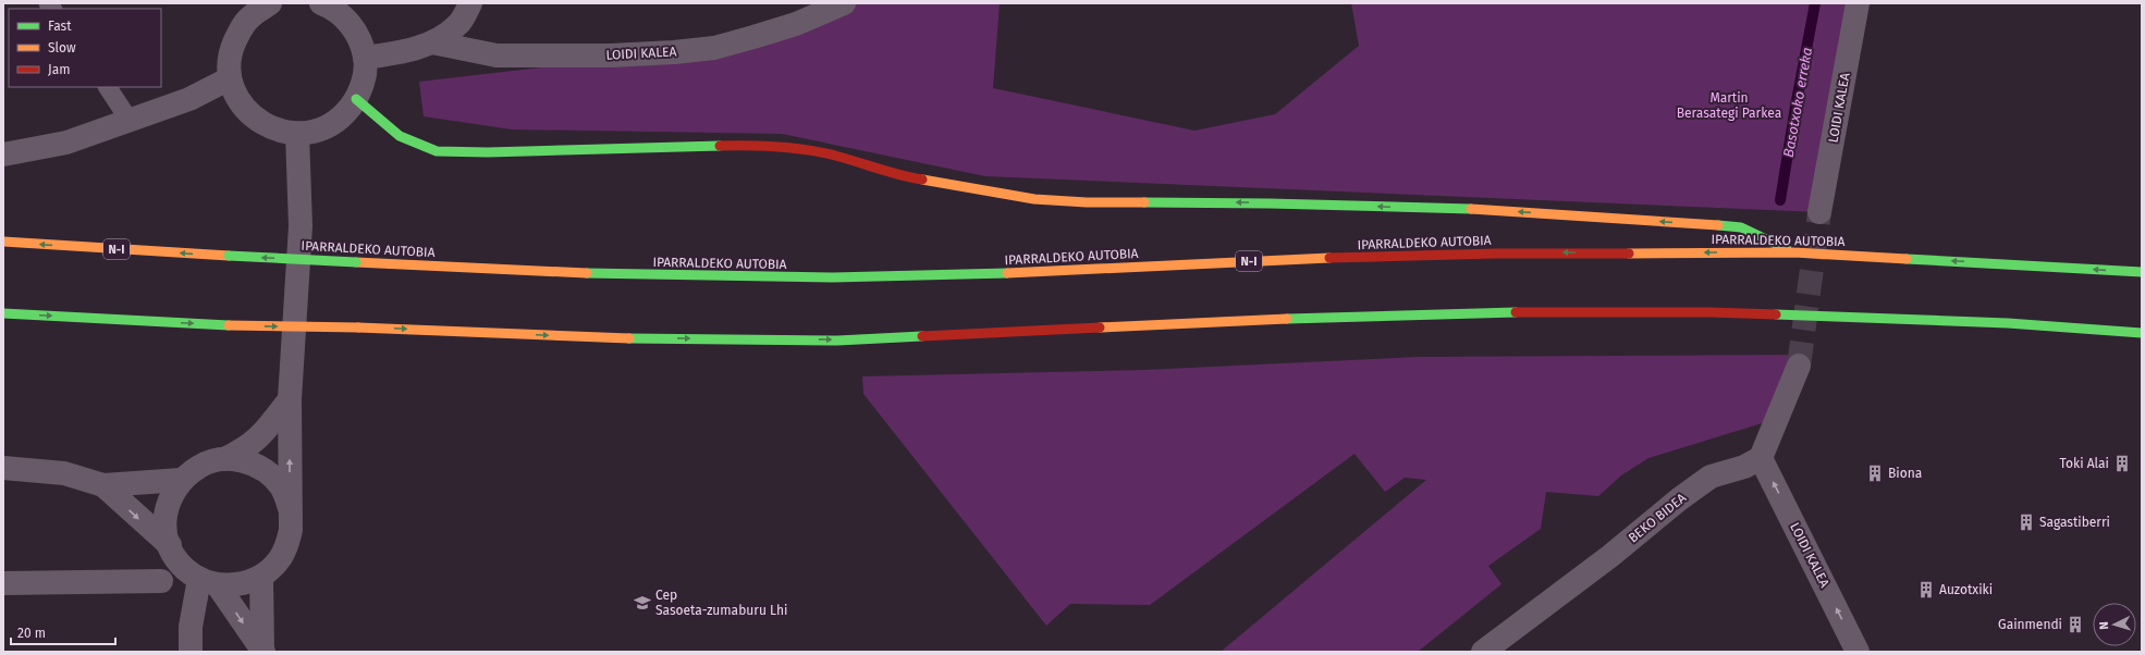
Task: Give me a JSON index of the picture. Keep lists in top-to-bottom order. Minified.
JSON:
{"streets":{"highway":["IPARRALDEKO AUTOBIA","N-I"],"street":["LOIDI KALEA","BEKO BIDEA"]},"crossings":[["LOIDI KALEA","BEKO BIDEA"]],"water":["Basotxoko erreka"],"parks":["Martin Berasategi Parkea"],"places":{"building":["Toki Alai","Biona","Sagastiberri","Auzotxiki","Gainmendi"],"school or university":["Cep Sasoeta-zumaburu Lhi"]},"legend":["Fast","Slow","Jam"],"scale_bar":"20 m","north":"left"}
